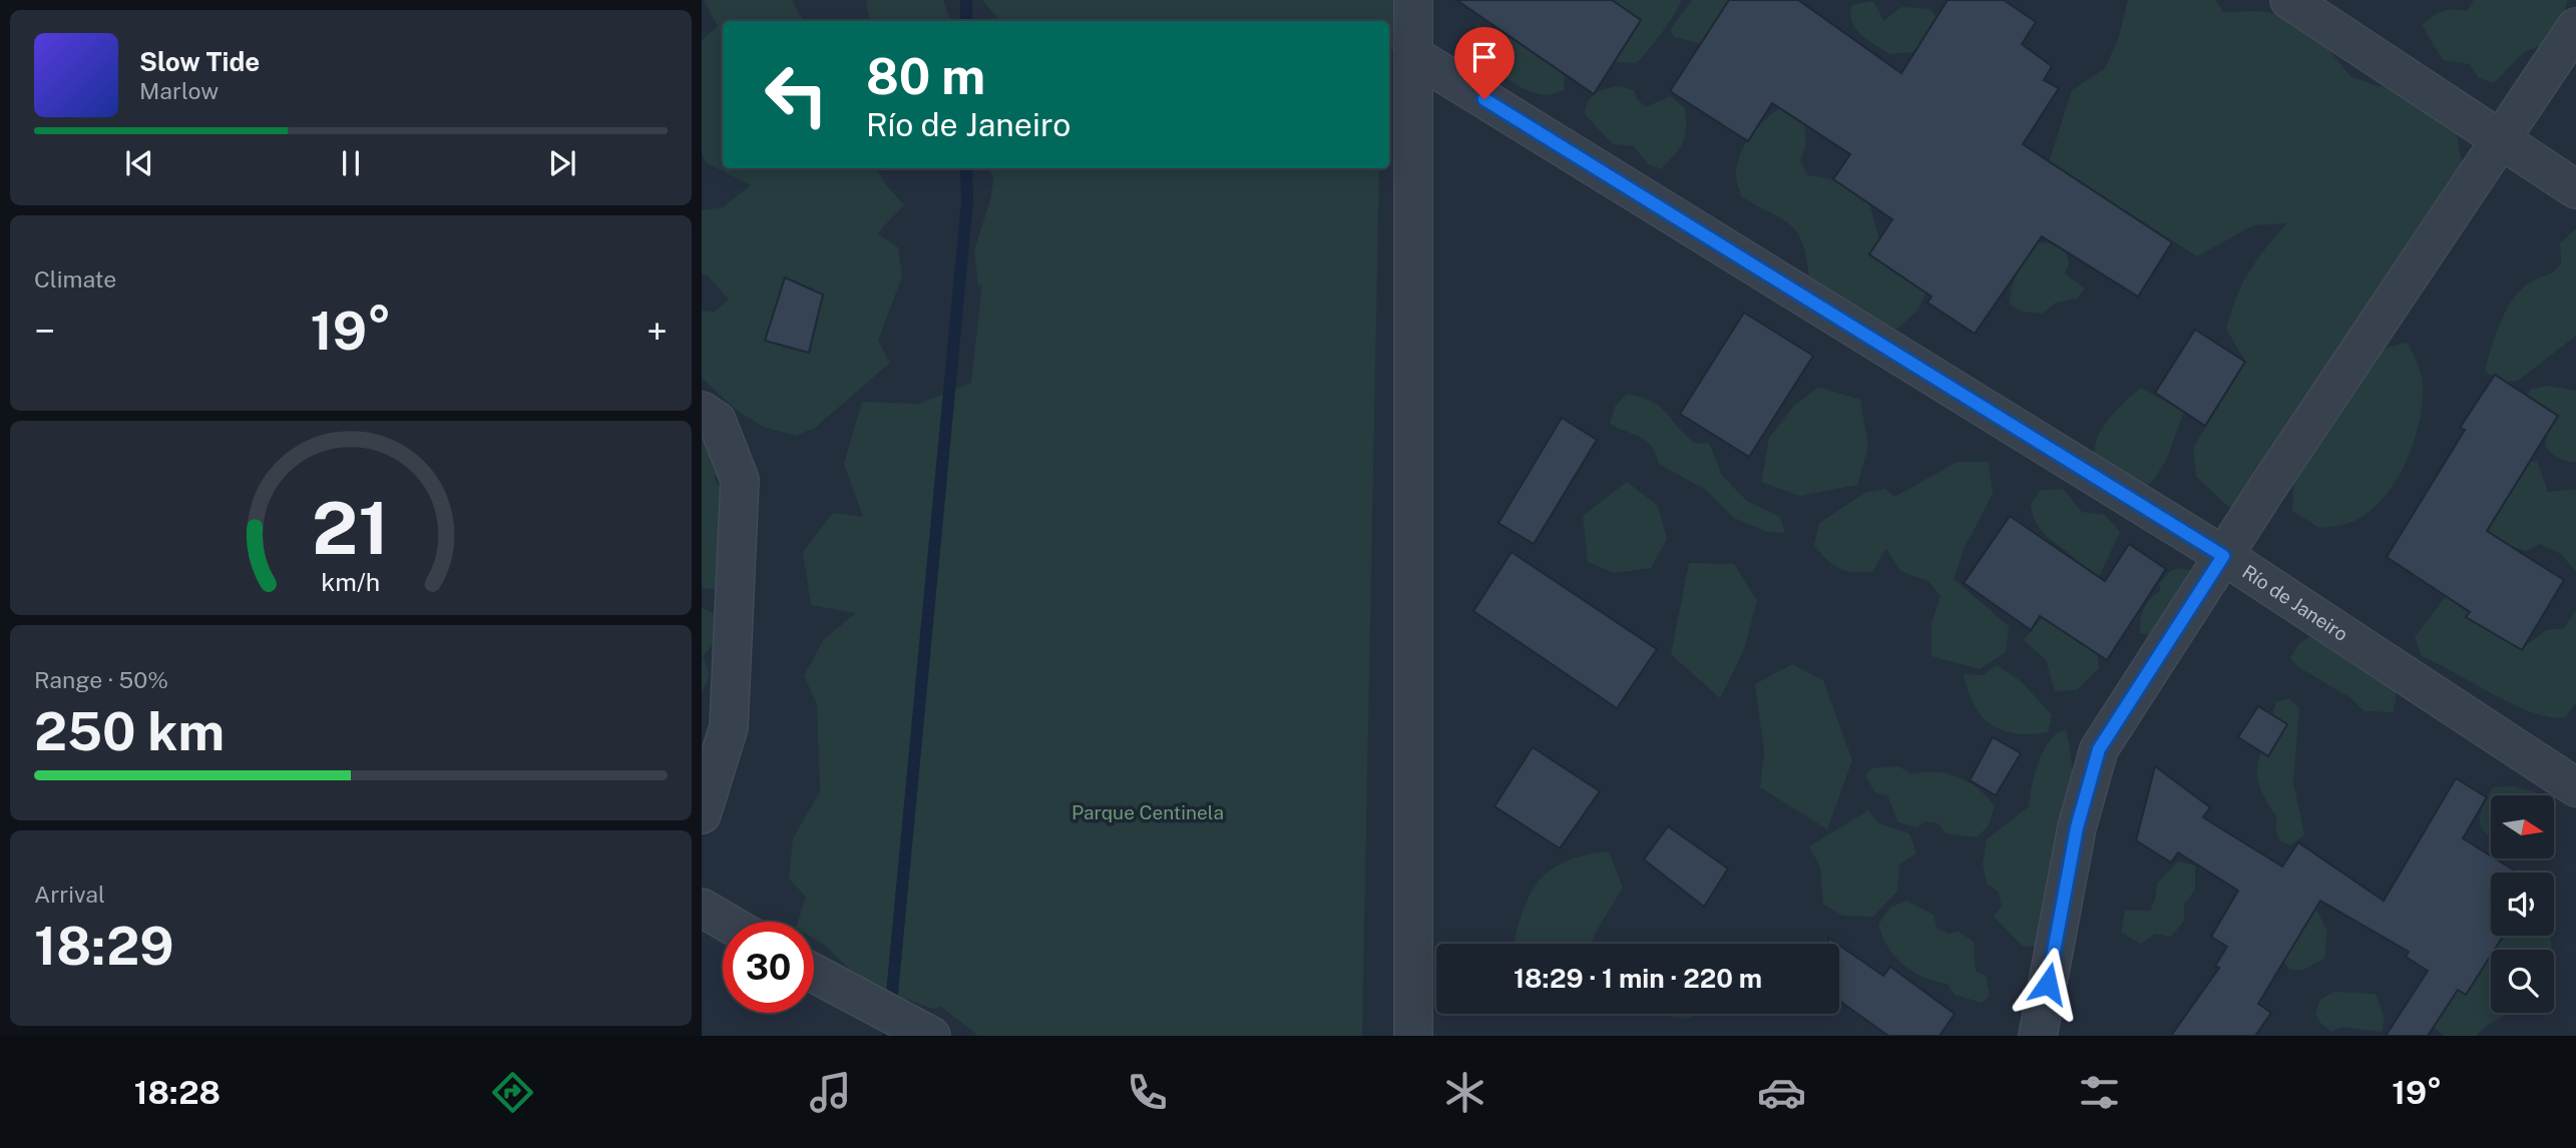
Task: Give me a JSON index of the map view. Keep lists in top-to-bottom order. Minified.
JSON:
{"streets":{"street":["Río de Janeiro"]},"parks":["Parque Centinela"],"north":"right","page":{"turn":["80 m","Río de Janeiro"],"song":["Slow Tide","Marlow"],"tile":["Climate",["Range · 50%","250 km"],["Arrival","18:29"]],"heat":["−","19°","+"],"limit":"30","trip":"18:29 · 1 min · 220 m","tabs":["18:28","19°"],"gauge":["21","km/h"]}}
